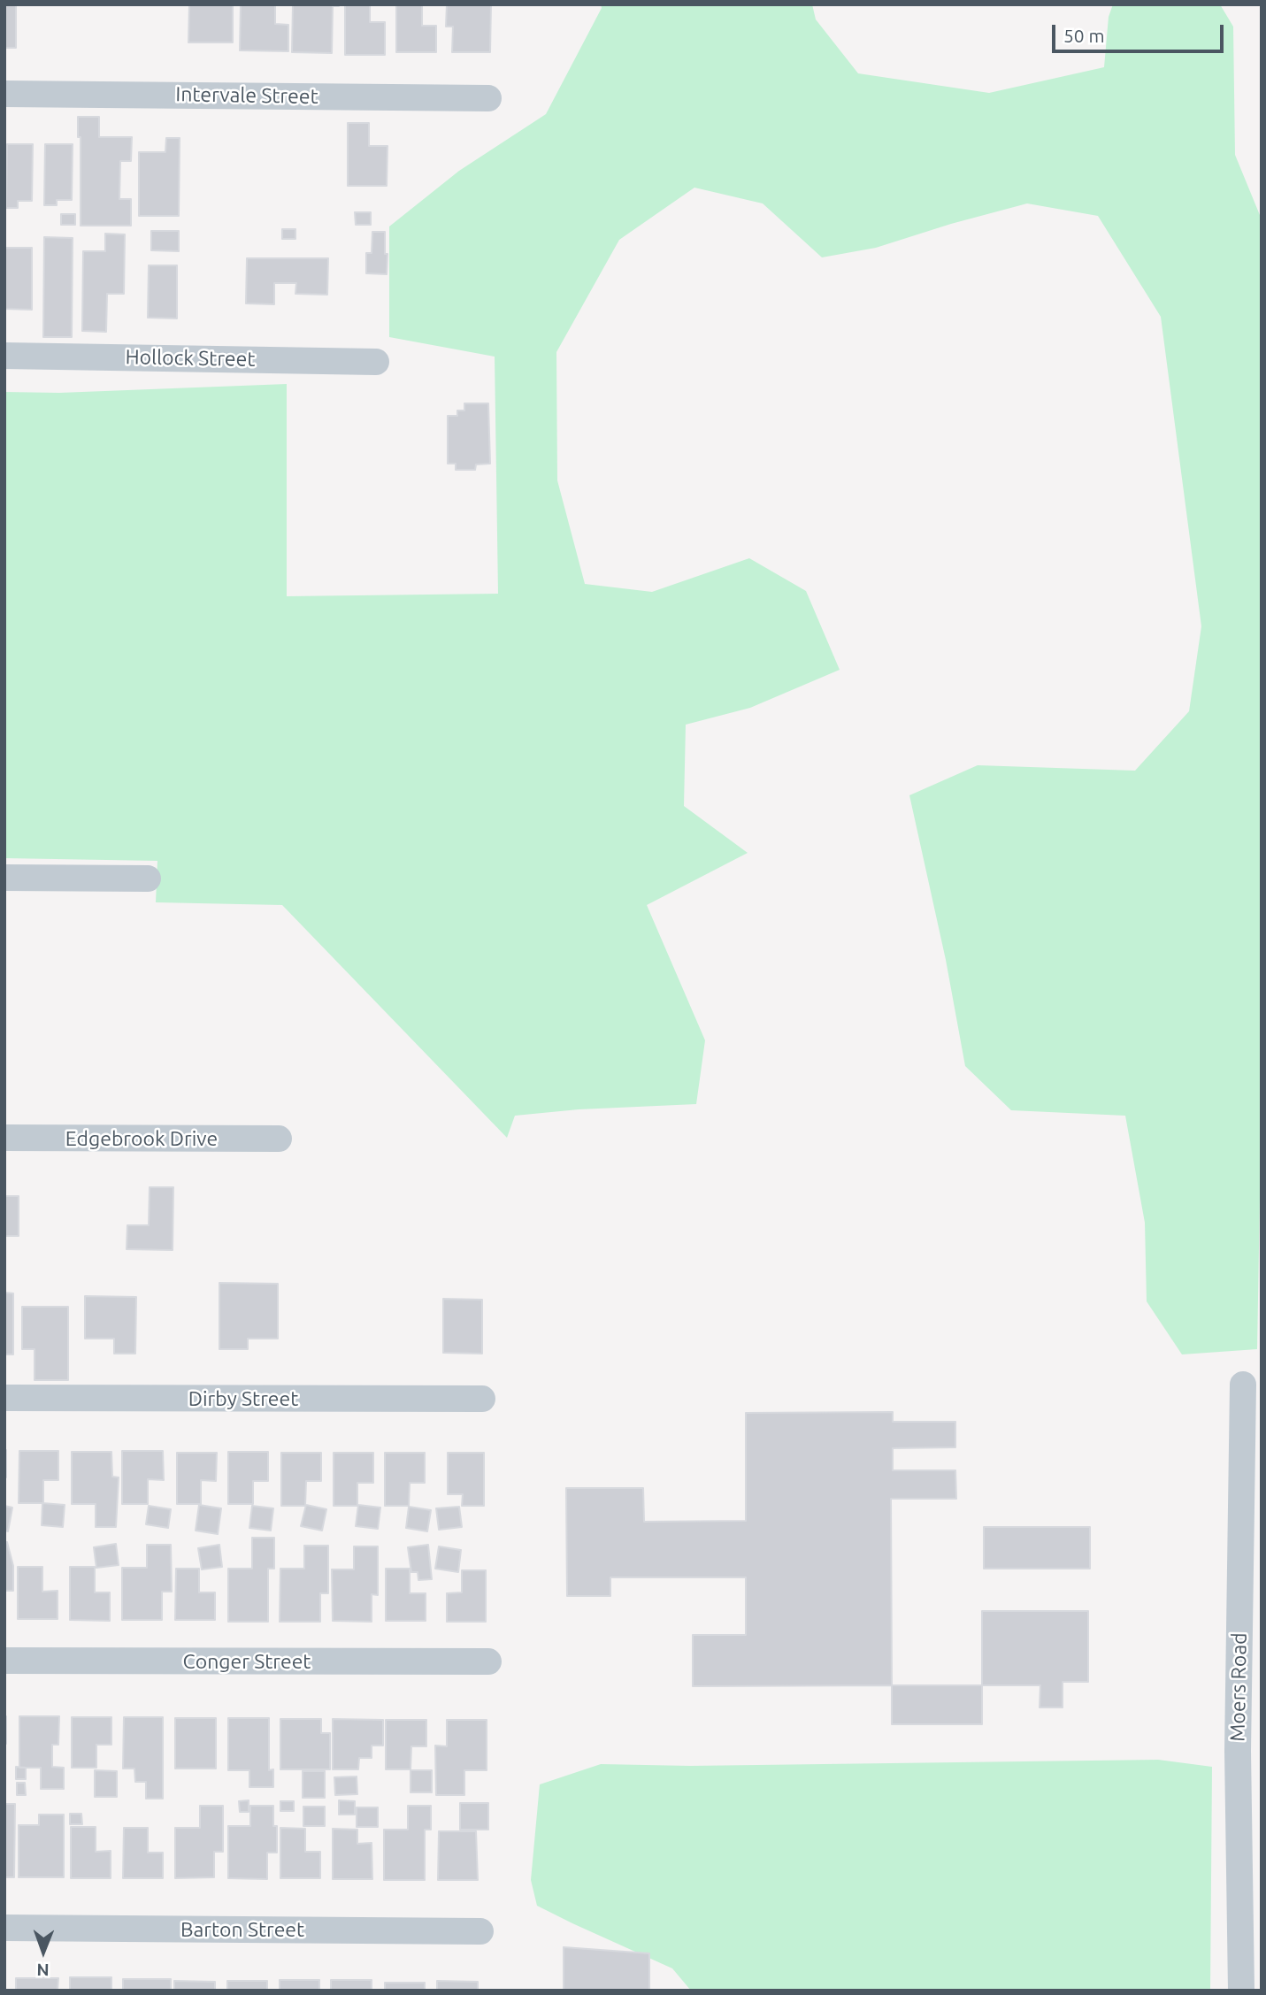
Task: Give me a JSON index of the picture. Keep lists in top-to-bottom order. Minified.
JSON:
{"streets":{"street":["Intervale Street","Hollock Street","Edgebrook Drive","Dirby Street","Conger Street","Moers Road","Barton Street"]},"scale_bar":"50 m","north":"bottom"}
